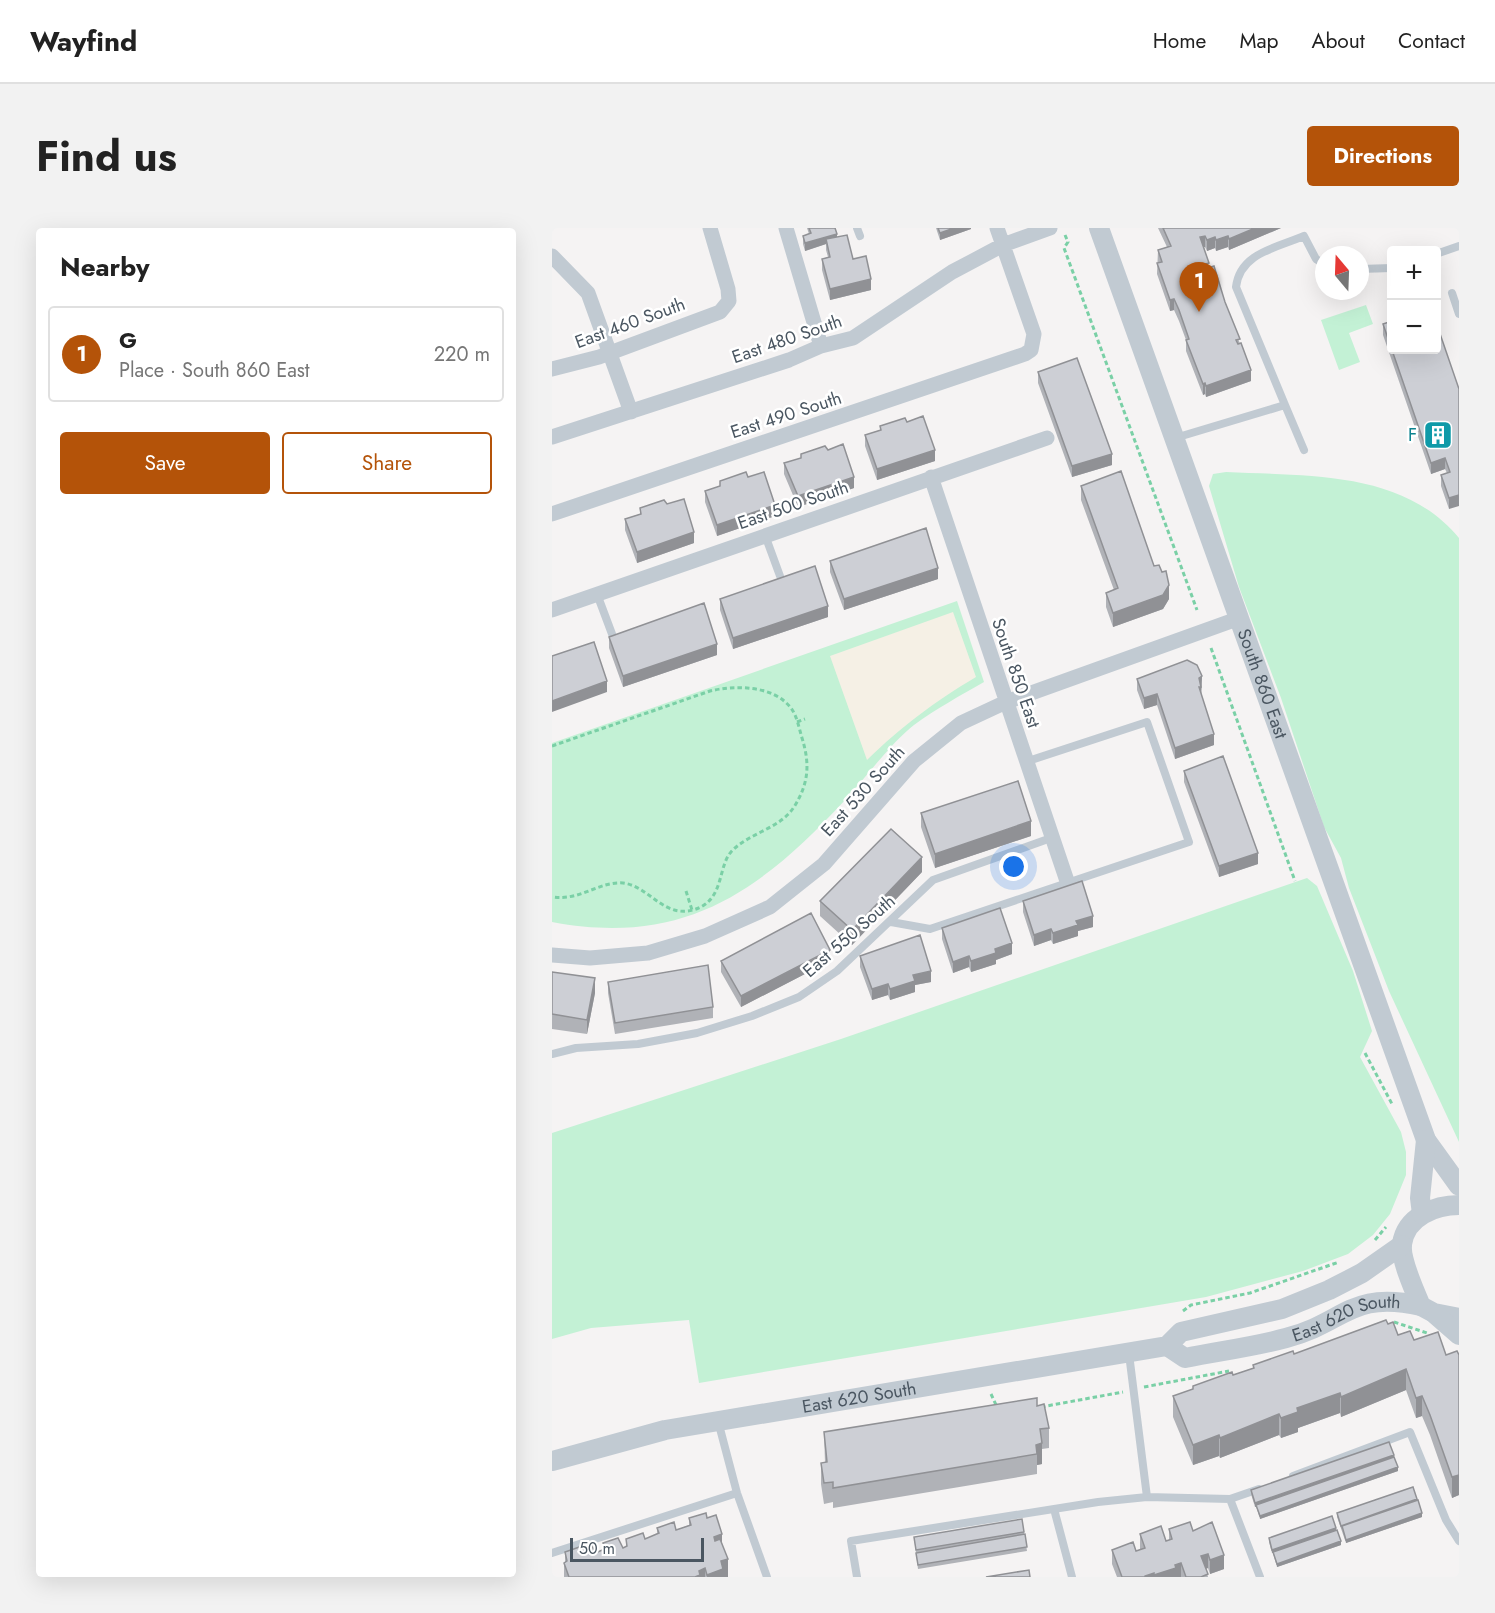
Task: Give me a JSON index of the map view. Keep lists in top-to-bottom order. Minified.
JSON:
{"streets":{"street":["East 460 South","East 480 South","East 490 South","East 500 South","South 850 East","South 860 East","East 530 South","East 620 South"],"lane":["East 550 South"]},"crossings":[["East 480 South","East 490 South"],["East 500 South","South 850 East"],["South 850 East","East 530 South"],["South 850 East","East 550 South"],["South 860 East","East 530 South"]],"places":{"building":["F"]},"scale_bar":"50 m","north":"top","page":{"header":"Wayfind","nav":["Home","Map","About","Contact"],"title":"Find us","buttons":["Directions",["Save","Share"]],"heading":"Nearby","map_buttons":["+","−"],"pins":"1","list":[{"mark":"1","name":"G","note":"Place · South 860 East","value":"220 m"}],"scale":"50 m"}}
